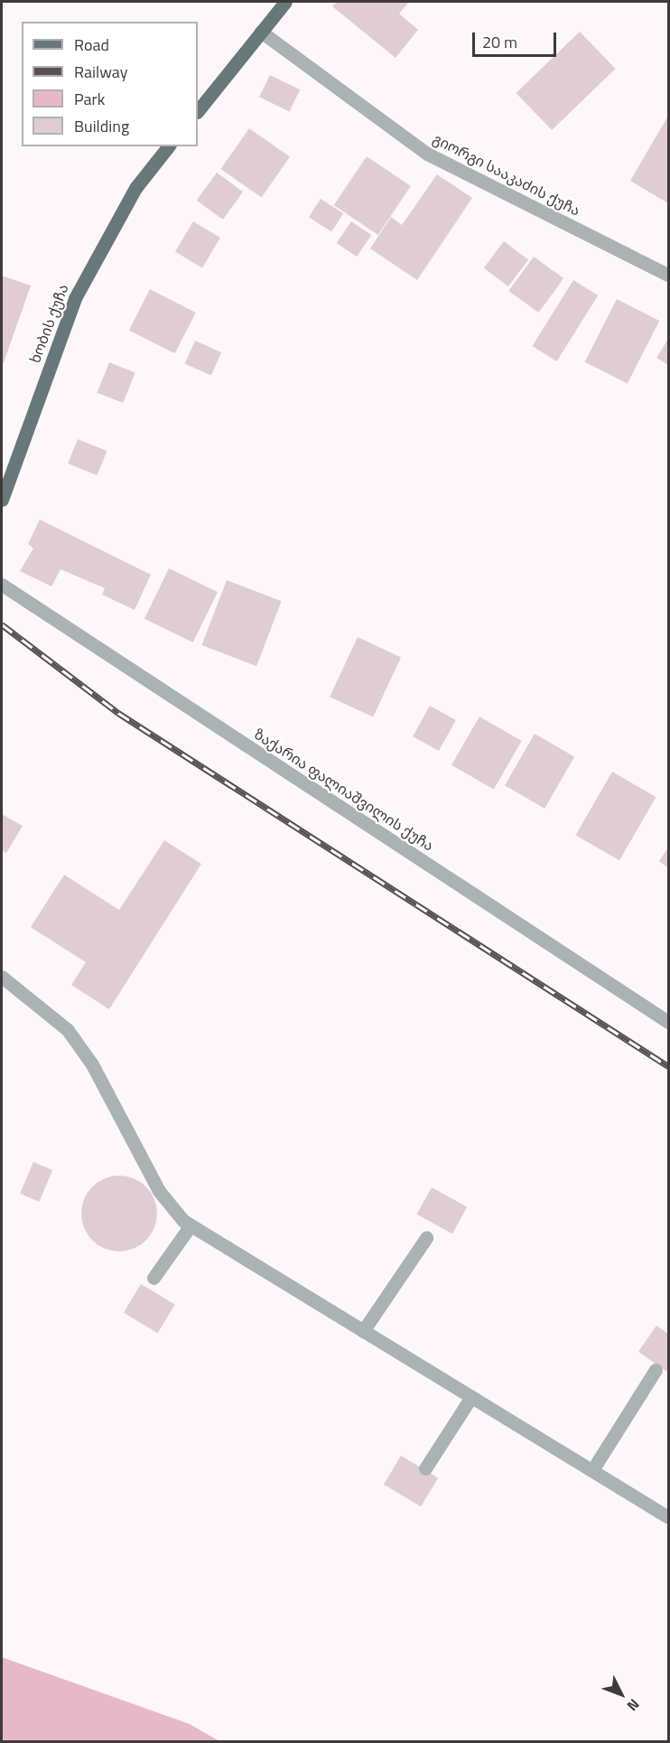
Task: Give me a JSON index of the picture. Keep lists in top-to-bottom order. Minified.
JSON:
{"streets":{"main road":["ხობის ქუჩა"],"street":["გიორგი სააკაძის ქუჩა","ზაქარია ფალიაშვილის ქუჩა"]},"legend":["Road","Railway","Park","Building"],"scale_bar":"20 m","north":"bottom right"}
